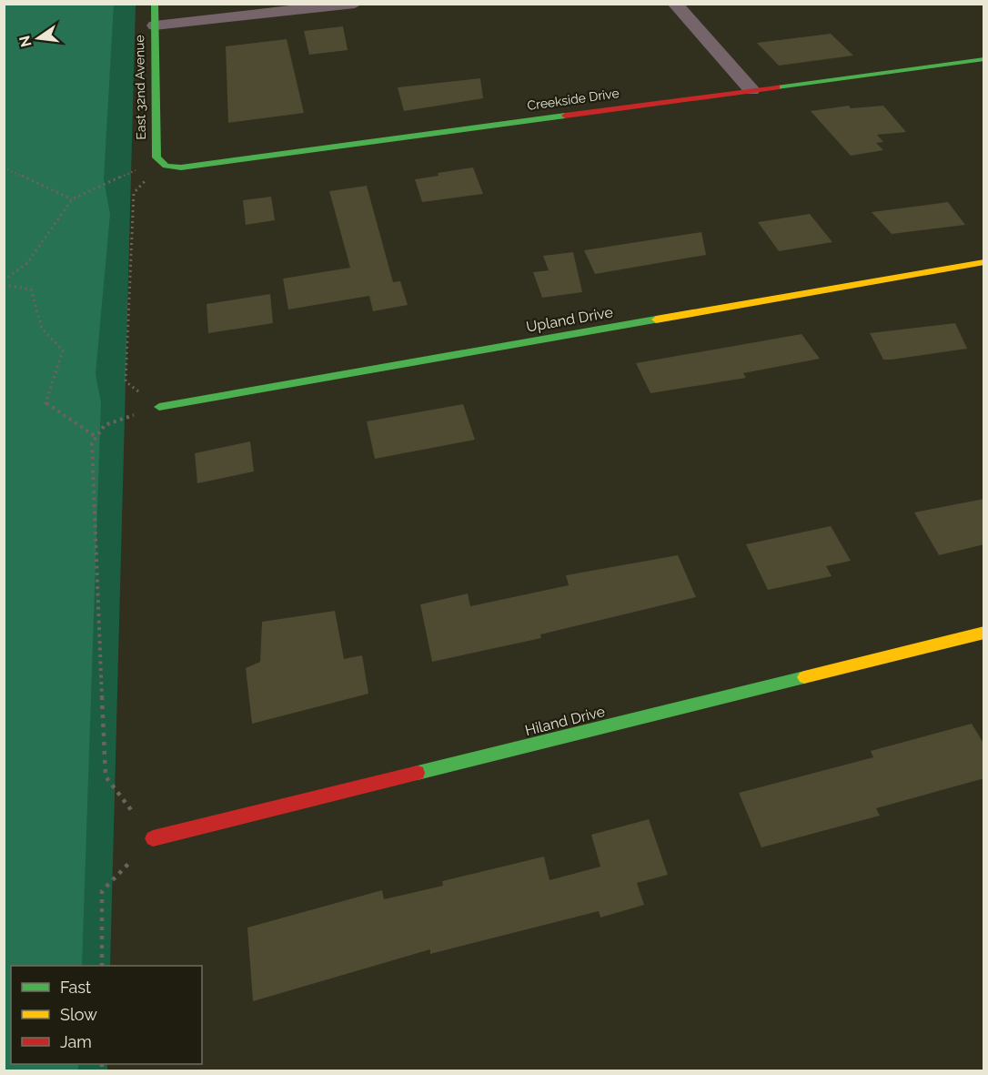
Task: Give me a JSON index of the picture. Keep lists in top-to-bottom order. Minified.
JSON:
{"streets":{"street":["East 32nd Avenue","Creekside Drive","Upland Drive","Hiland Drive"]},"crossings":[["East 32nd Avenue","Creekside Drive"]],"legend":["Fast","Slow","Jam"],"north":"left"}
